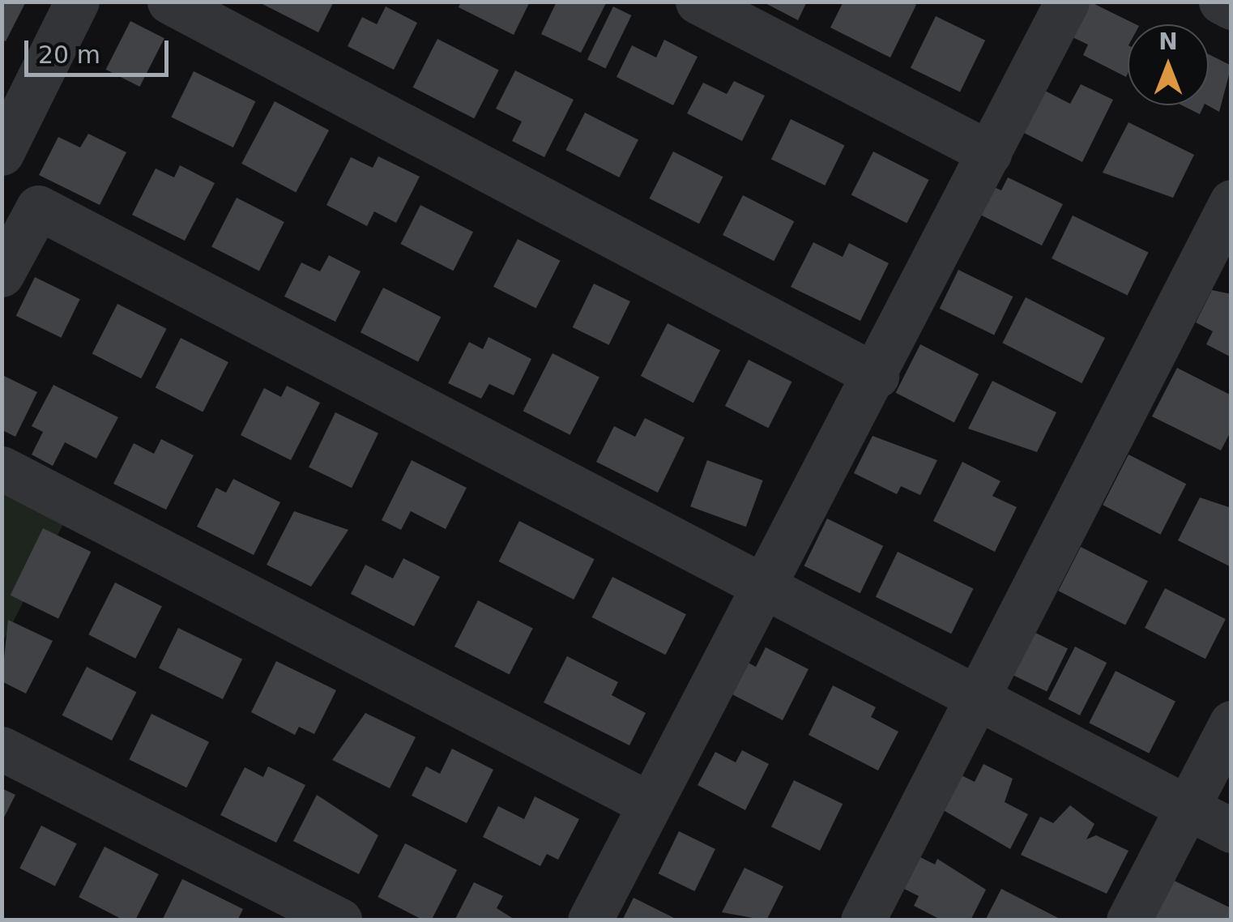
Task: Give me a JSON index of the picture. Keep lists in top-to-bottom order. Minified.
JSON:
{"scale_bar":"20 m","north":"top"}
